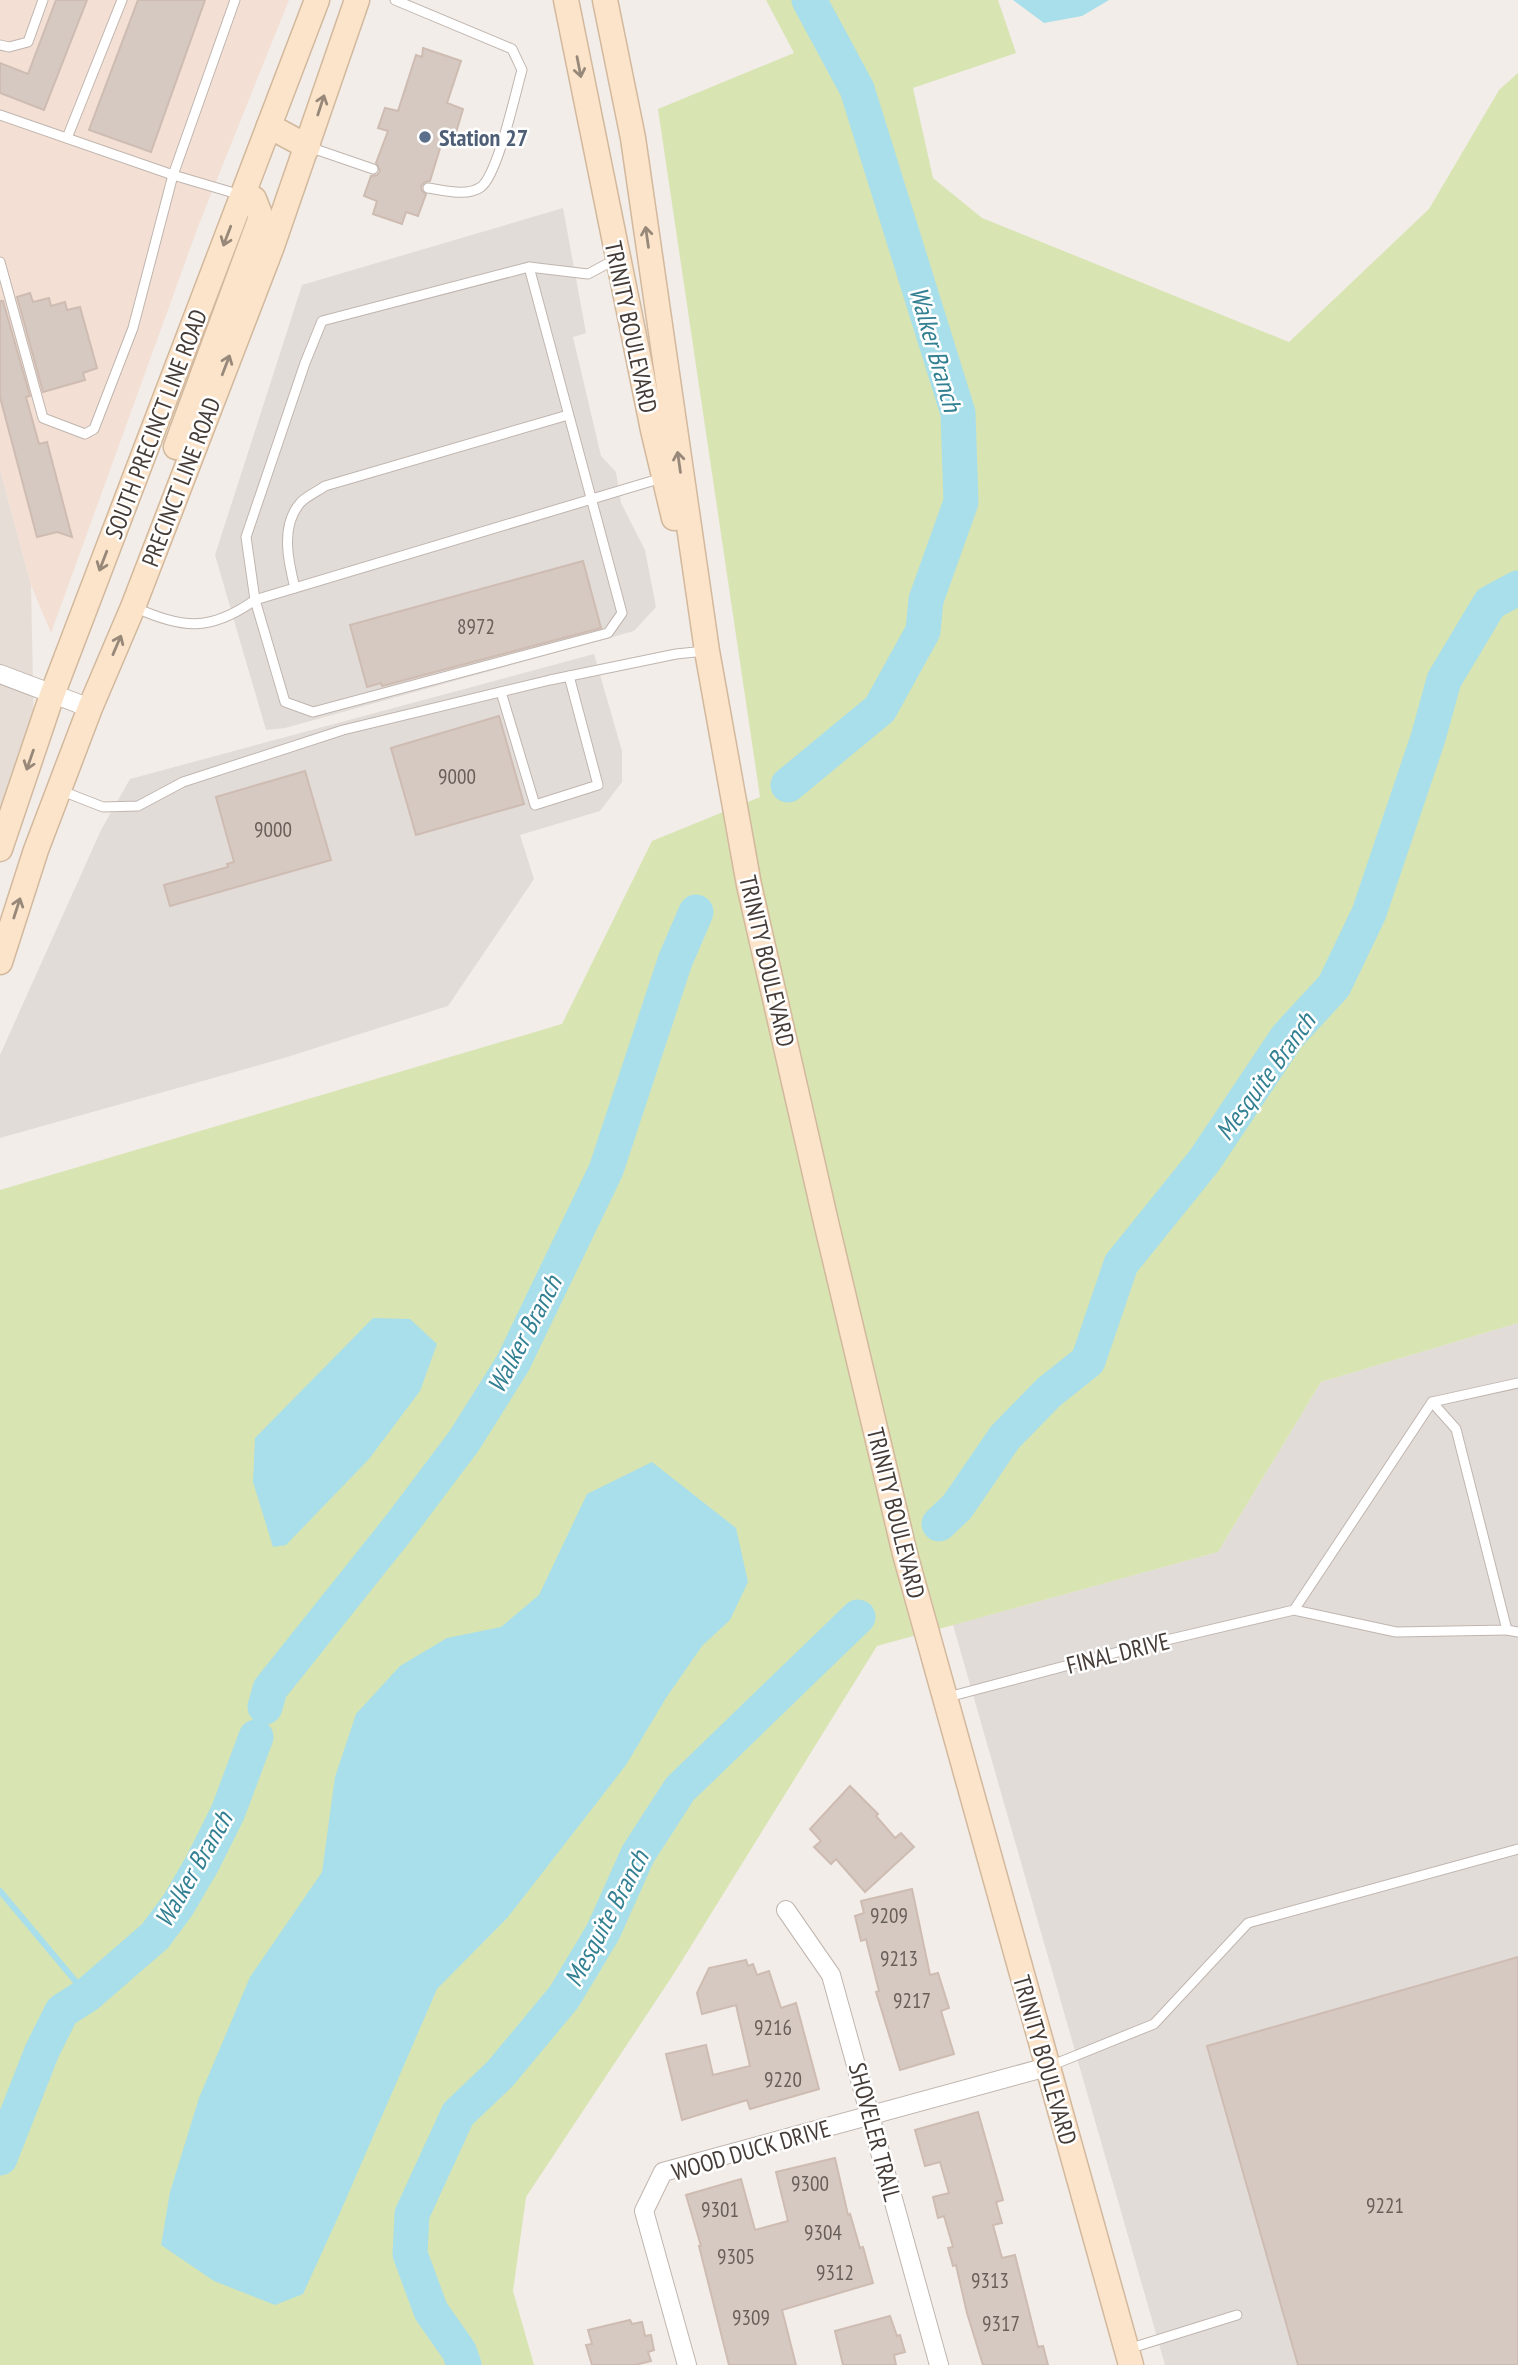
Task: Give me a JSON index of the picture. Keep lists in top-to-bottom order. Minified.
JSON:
{"streets":{"main road":["TRINITY BOULEVARD","SOUTH PRECINCT LINE ROAD","PRECINCT LINE ROAD"],"street":["SHOVELER TRAIL","WOOD DUCK DRIVE"],"lane":["FINAL DRIVE"]},"crossings":[["TRINITY BOULEVARD","FINAL DRIVE"],["TRINITY BOULEVARD","WOOD DUCK DRIVE"],["SHOVELER TRAIL","WOOD DUCK DRIVE"]],"water":["Walker Branch","Mesquite Branch"],"places":["Station 27"],"house_numbers":["8972","9000","9000","9209","9213","9217","9216","9220","9300","9221","9301","9304","9305","9312","9313","9309","9317"]}
